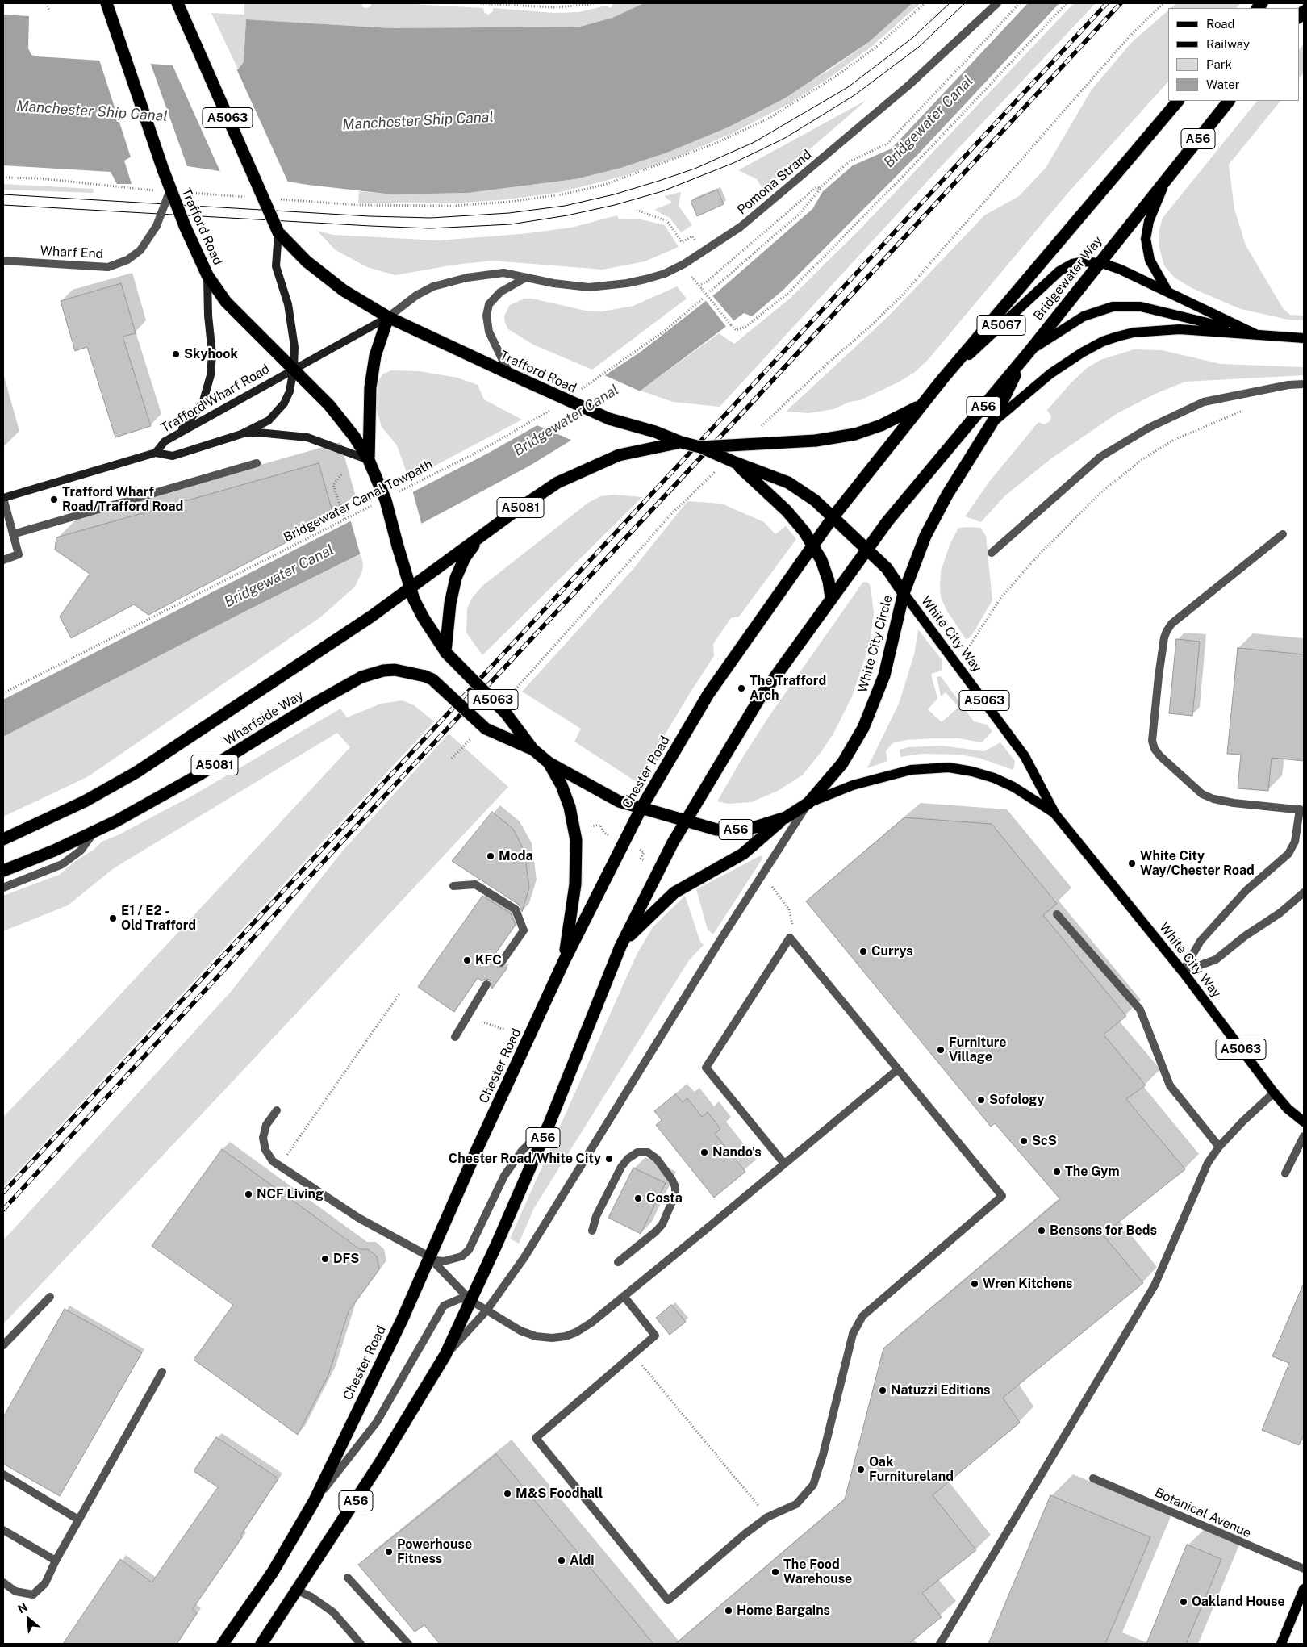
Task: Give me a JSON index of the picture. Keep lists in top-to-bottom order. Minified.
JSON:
{"streets":{"highway":["A5063","A56","Trafford Road","Bridgewater Way","A5081","White City Circle","Wharfside Way","Chester Road"],"main road":["A5067","White City Way"],"street":["Pomona Strand","Wharf End","Trafford Wharf Road","Botanical Avenue"],"path":["Bridgewater Canal Towpath"]},"crossings":[["A56","Bridgewater Way"],["A56","A5067"],["A56","White City Circle"],["A56","Chester Road"],["Pomona Strand","Trafford Road"],["Pomona Strand","Trafford Wharf Road"],["Trafford Road","Wharf End"],["Trafford Road","Trafford Wharf Road"],["Trafford Road","White City Circle"],["Trafford Road","Wharfside Way"],["Bridgewater Way","A5067"],["Bridgewater Way","White City Circle"],["White City Way","White City Circle"],["White City Circle","Wharfside Way"],["White City Circle","Chester Road"]],"water":["Manchester Ship Canal","Bridgewater Canal"],"places":["Skyhook","Trafford Wharf Road/Trafford Road","The Trafford Arch","Moda","White City Way/Chester Road","E1 / E2 - Old Trafford","Currys","KFC","Furniture Village","Sofology","ScS","Nando's","Chester Road/White City","The Gym","NCF Living","Costa","Bensons for Beds","DFS","Wren Kitchens","Natuzzi Editions","Oak Furnitureland","M&S Foodhall","Powerhouse Fitness","Aldi","The Food Warehouse","Oakland House","Home Bargains"],"legend":["Road","Railway","Park","Water"],"north":"top left"}
